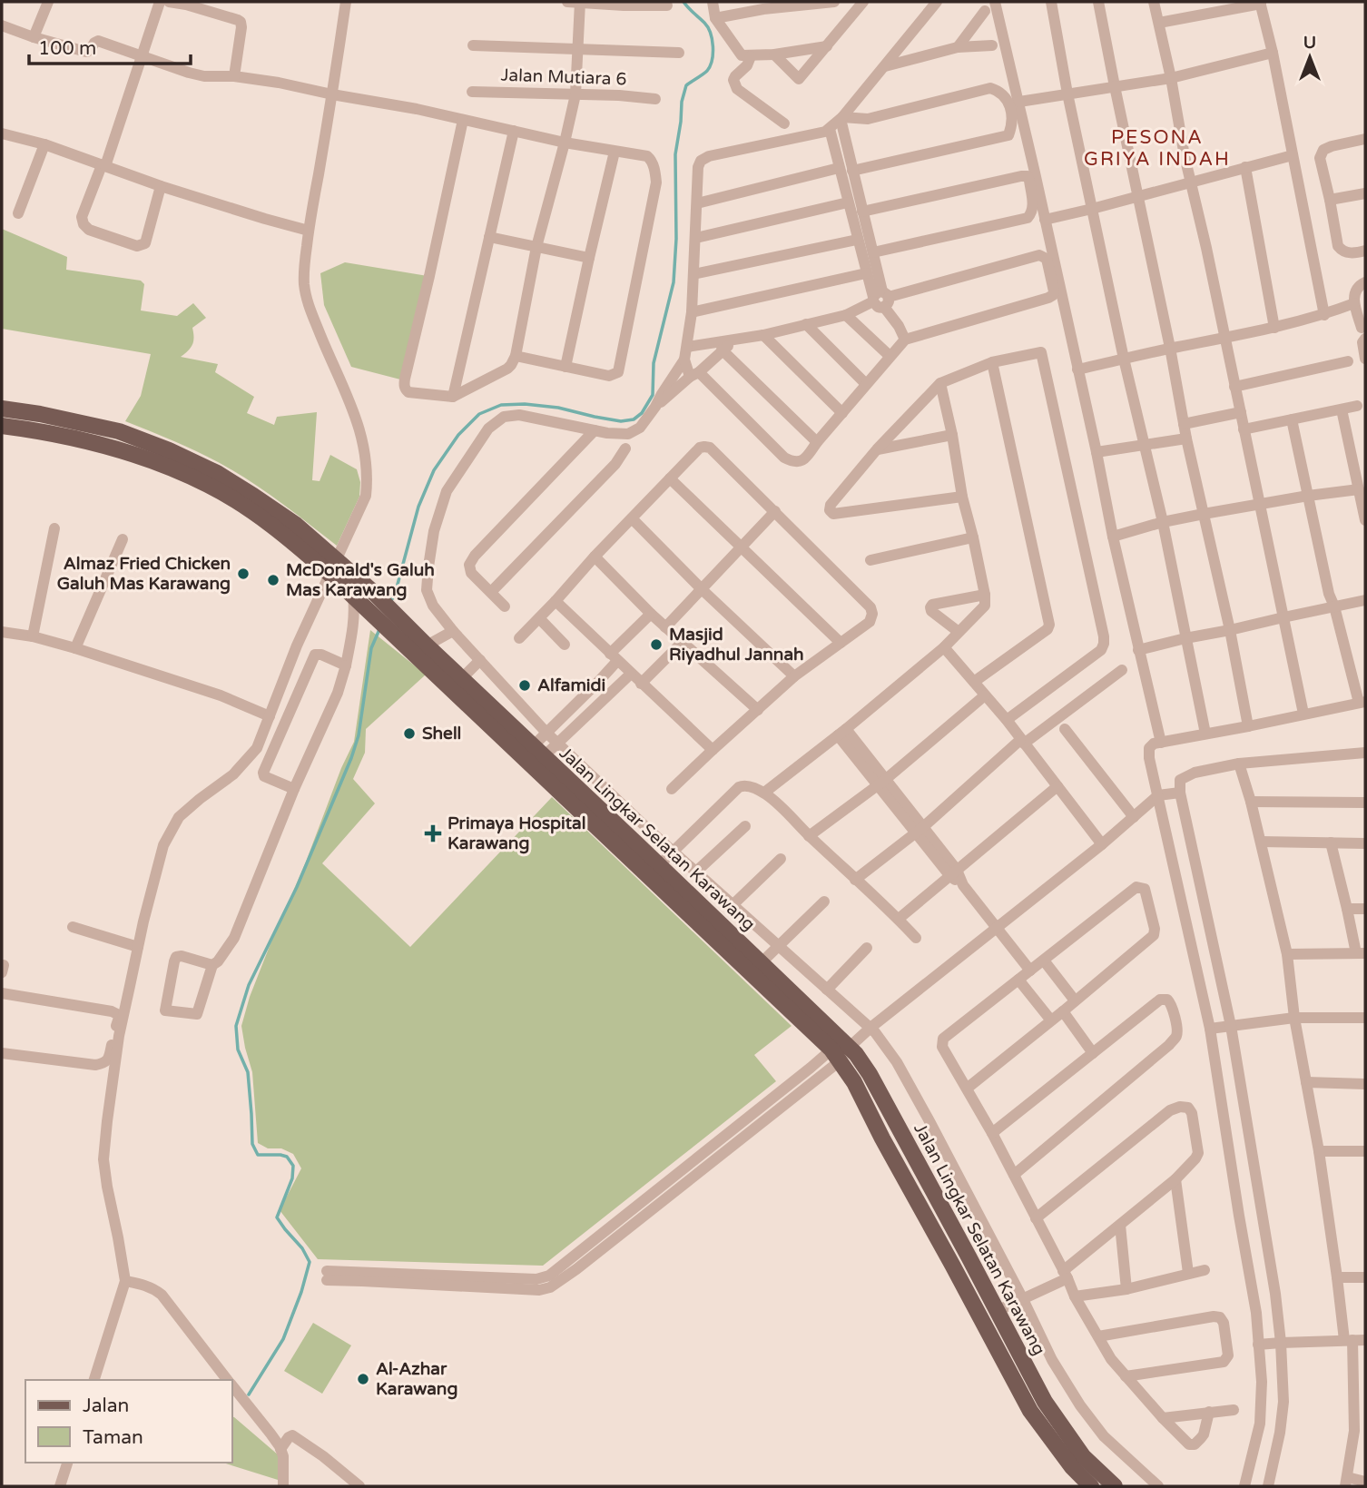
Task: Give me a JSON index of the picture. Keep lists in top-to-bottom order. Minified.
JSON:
{"streets":{"main road":["Jalan Lingkar Selatan Karawang"],"street":["Jalan Mutiara 6"]},"districts":["PESONA GRIYA INDAH"],"places":{"other":["Almaz Fried Chicken Galuh Mas Karawang","McDonald's Galuh Mas Karawang","Masjid Riyadhul Jannah","Alfamidi","Shell","Al-Azhar Karawang"],"health":["Primaya Hospital Karawang"]},"legend":["Jalan","Taman"],"scale_bar":"100 m","north":"top"}
